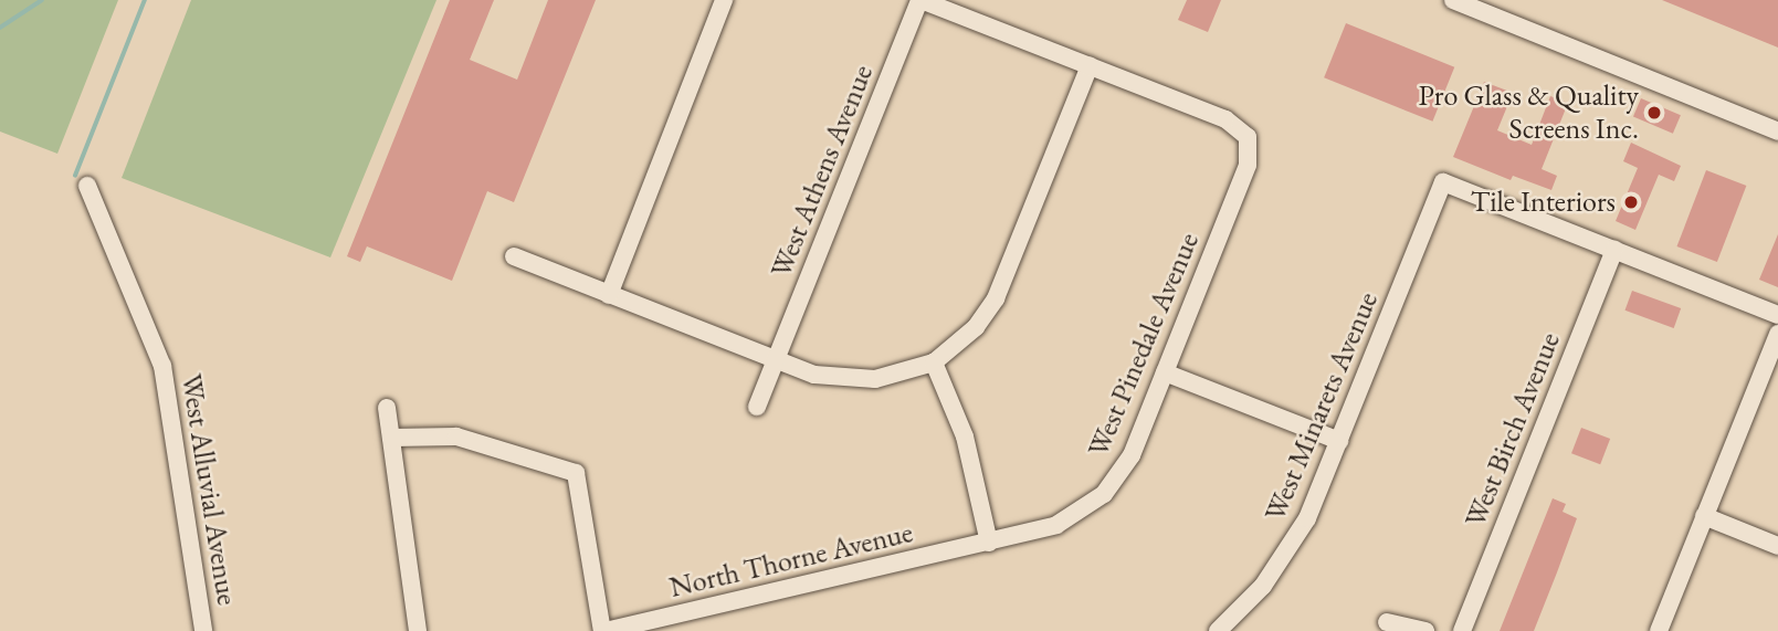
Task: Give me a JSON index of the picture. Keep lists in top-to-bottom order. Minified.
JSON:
{"streets":{"street":["West Athens Avenue","West Pinedale Avenue","West Minarets Avenue","West Birch Avenue","West Alluvial Avenue","North Thorne Avenue"]},"crossings":[["West Pinedale Avenue","North Thorne Avenue"],["West Minarets Avenue","West Birch Avenue"]],"places":["Pro Glass & Quality Screens Inc.","Tile Interiors"]}
